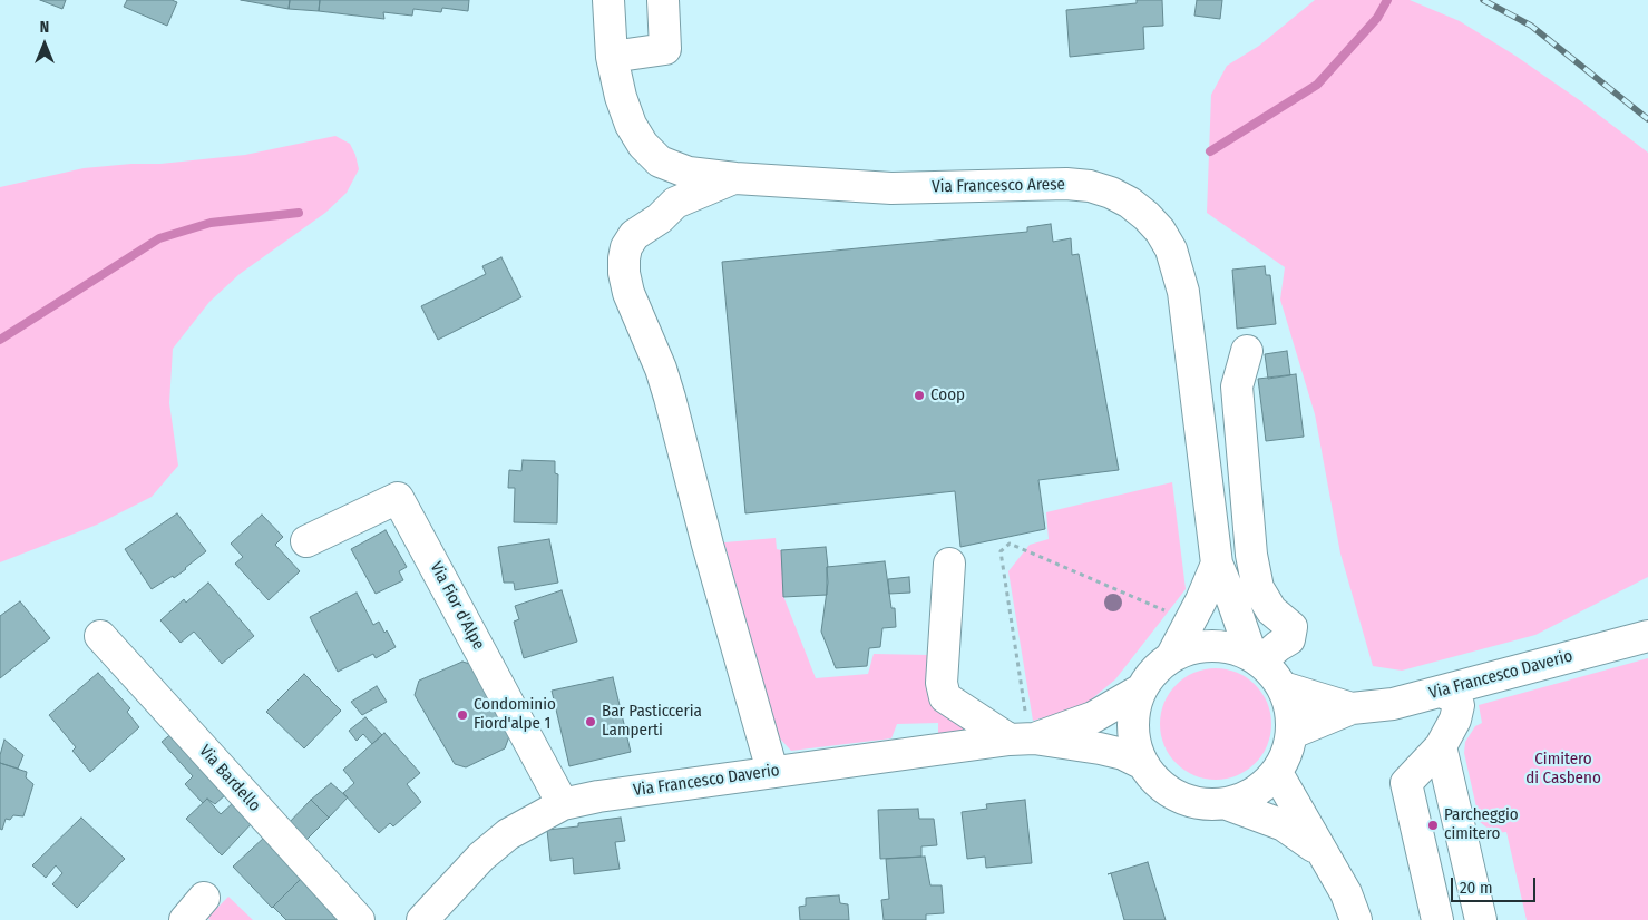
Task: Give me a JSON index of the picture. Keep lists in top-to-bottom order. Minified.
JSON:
{"streets":{"street":["Via Francesco Arese","Via Fior d'Alpe","Via Francesco Daverio","Via Bardello"]},"crossings":[["Via Francesco Arese","Via Francesco Daverio"],["Via Fior d'Alpe","Via Francesco Daverio"]],"parks":["Cimitero di Casbeno"],"places":["Coop","Condominio Fiord'alpe 1","Bar Pasticceria Lamperti","Parcheggio cimitero"],"scale_bar":"20 m","north":"top"}
